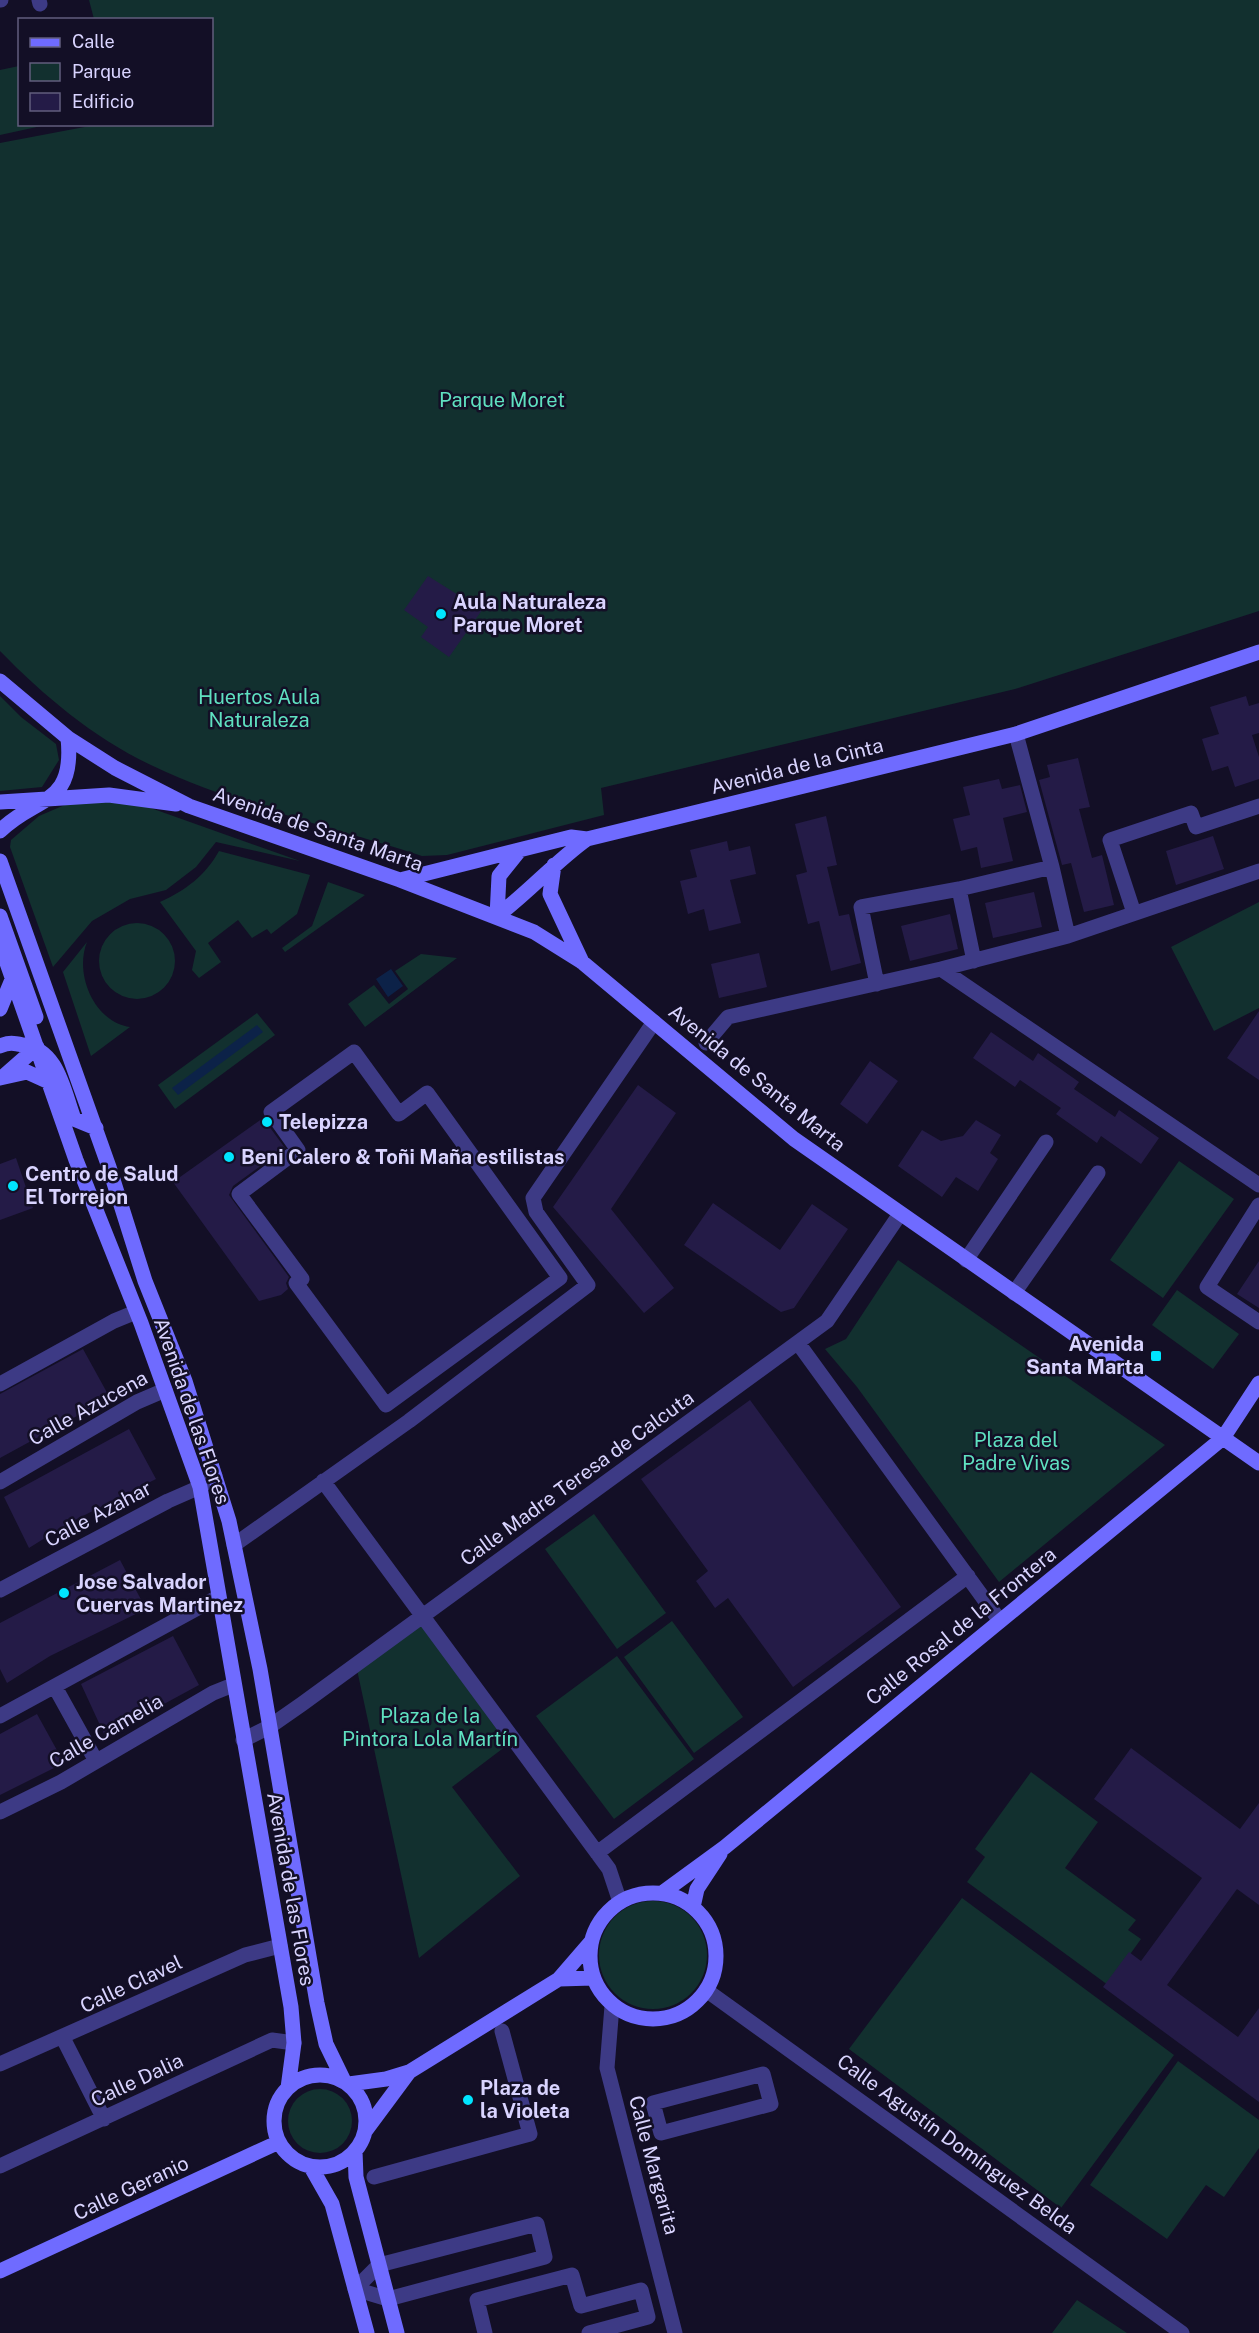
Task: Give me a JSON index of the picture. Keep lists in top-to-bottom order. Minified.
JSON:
{"streets":{"main road":["Avenida de la Cinta","Avenida de Santa Marta","Avenida de las Flores","Calle Rosal de la Frontera","Calle Geranio"],"street":["Calle Azucena","Calle Madre Teresa de Calcuta","Calle Azahar","Calle Camelia","Calle Clavel","Calle Dalia","Calle Agustín Domínguez Belda","Calle Margarita"]},"crossings":[["Avenida de la Cinta","Avenida de Santa Marta"],["Avenida de Santa Marta","Calle Madre Teresa de Calcuta"],["Avenida de Santa Marta","Calle Rosal de la Frontera"],["Calle Azucena","Avenida de las Flores"],["Avenida de las Flores","Calle Madre Teresa de Calcuta"],["Avenida de las Flores","Calle Azahar"],["Avenida de las Flores","Calle Camelia"],["Avenida de las Flores","Calle Clavel"],["Avenida de las Flores","Calle Dalia"],["Avenida de las Flores","Calle Geranio"],["Calle Rosal de la Frontera","Calle Agustín Domínguez Belda"],["Calle Rosal de la Frontera","Calle Margarita"],["Calle Agustín Domínguez Belda","Calle Margarita"]],"parks":["Parque Moret","Huertos Aula Naturaleza","Plaza del Padre Vivas","Plaza de la Pintora Lola Martín"],"places":{"other":["Aula Naturaleza Parque Moret","Telepizza","Beni Calero & Toñi Maña estilistas","Centro de Salud El Torrejon","Jose Salvador Cuervas Martinez","Plaza de la Violeta"],"transit":["Avenida Santa Marta"]},"legend":["Calle","Parque","Edificio"]}
